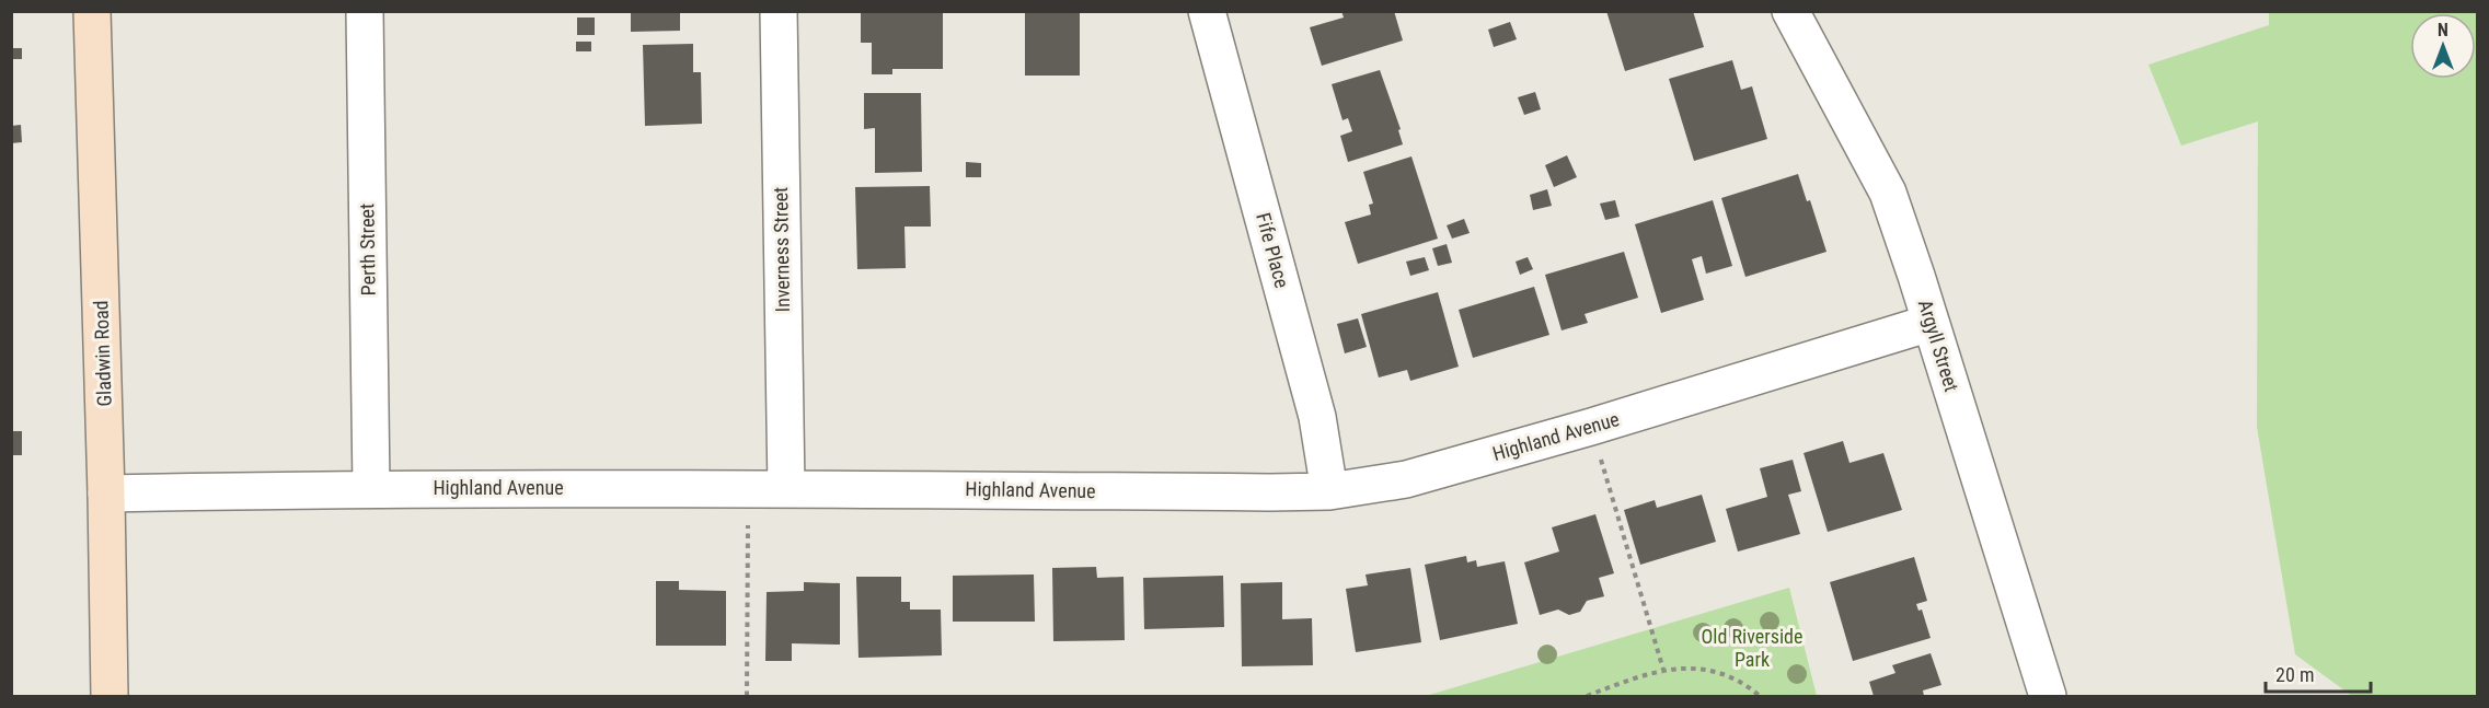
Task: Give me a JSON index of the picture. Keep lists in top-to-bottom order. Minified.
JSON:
{"streets":{"main road":["Gladwin Road"],"street":["Perth Street","Inverness Street","Fife Place","Argyll Street","Highland Avenue"]},"crossings":[["Perth Street","Highland Avenue"],["Inverness Street","Highland Avenue"],["Fife Place","Highland Avenue"],["Argyll Street","Highland Avenue"],["Gladwin Road","Highland Avenue"]],"parks":["Old Riverside Park"],"scale_bar":"20 m","north":"top"}
